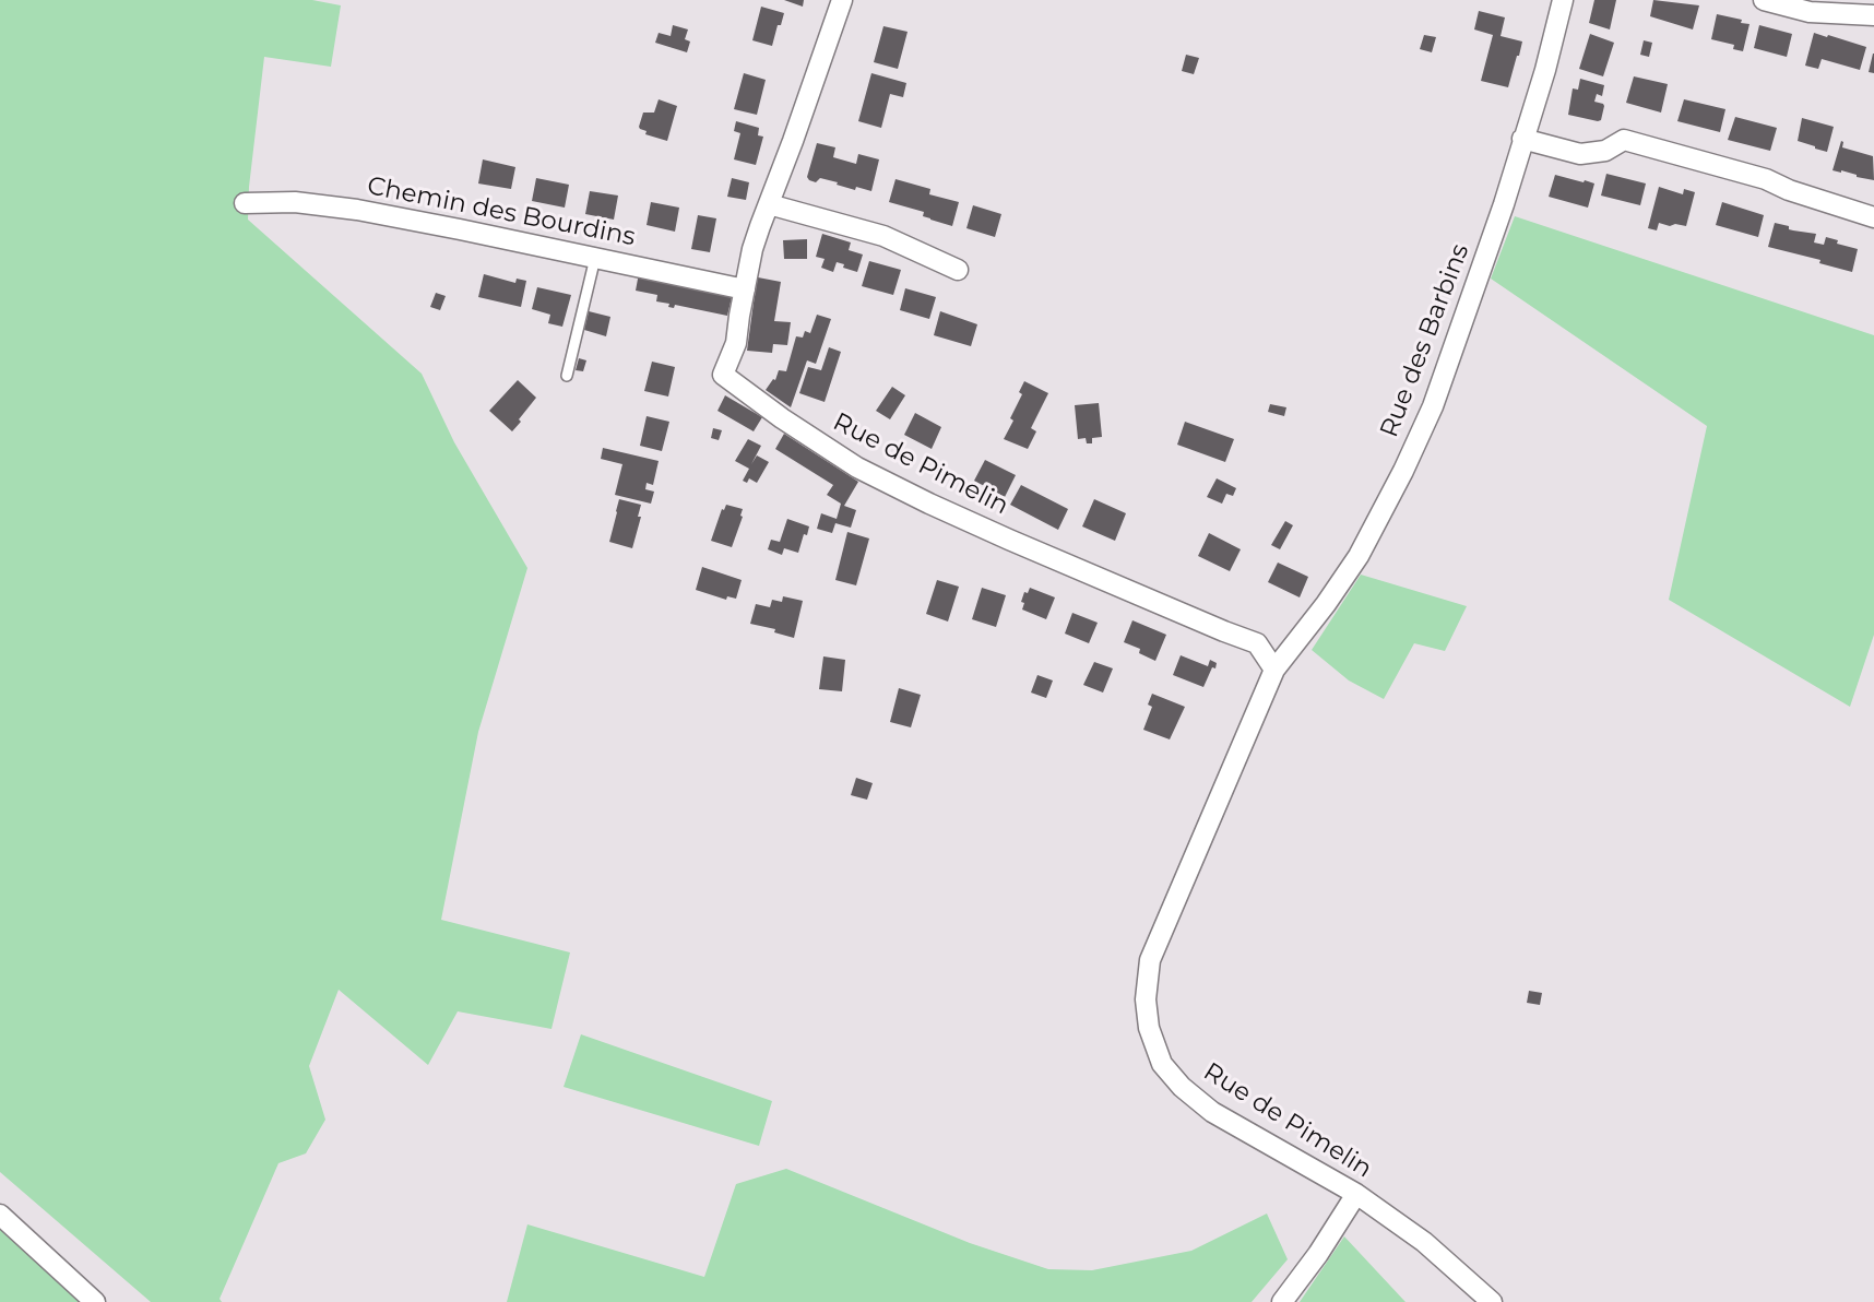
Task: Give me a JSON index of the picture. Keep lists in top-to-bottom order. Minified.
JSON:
{"streets":{"street":["Chemin des Bourdins","Rue des Barbins","Rue de Pimelin"]},"crossings":[["Chemin des Bourdins","Rue de Pimelin"],["Rue des Barbins","Rue de Pimelin"]]}
